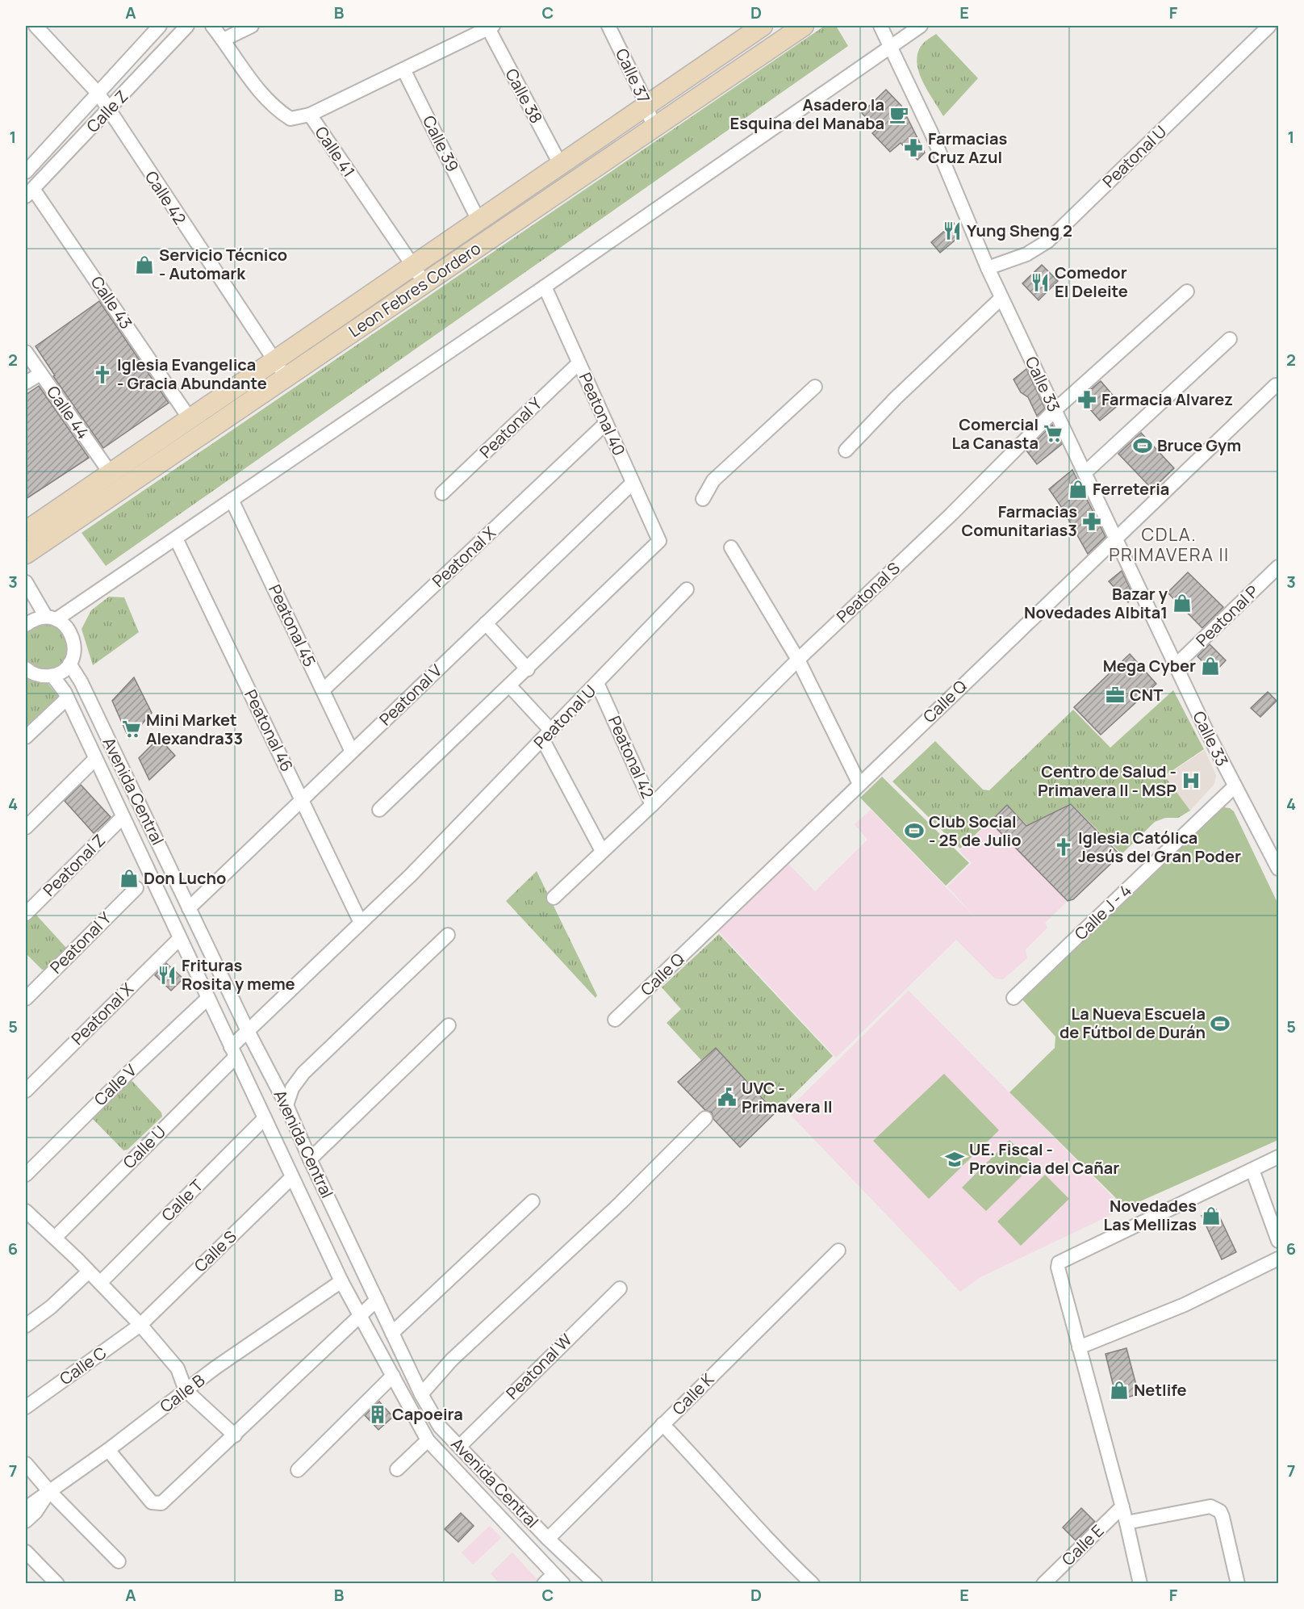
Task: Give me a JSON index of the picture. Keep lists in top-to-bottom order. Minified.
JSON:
{"streets":{"street":["Calle 37","Calle 38","Calle Z","Calle 39","Calle 41","Peatonal U","Calle 42","Leon Febres Cordero","Calle 43","Calle 33","Calle 44","Peatonal 40","Peatonal Y","Peatonal X","Peatonal S","Peatonal P","Peatonal 45","Peatonal V","Calle Q","Peatonal 46","Peatonal 42","Avenida Central","Peatonal Z","Calle J - 4","Calle V","Calle U","Calle T","Calle S","Calle C","Peatonal W","Calle B","Calle K","Calle E"]},"crossings":[["Calle 37","Leon Febres Cordero"],["Calle 38","Leon Febres Cordero"],["Calle Z","Calle 42"],["Calle Z","Calle 43"],["Calle 39","Leon Febres Cordero"],["Calle 41","Leon Febres Cordero"],["Peatonal U","Calle 33"],["Peatonal U","Peatonal 46"],["Peatonal U","Peatonal 42"],["Peatonal U","Calle U"],["Calle 42","Leon Febres Cordero"],["Leon Febres Cordero","Calle 43"],["Leon Febres Cordero","Calle 44"],["Calle 33","Peatonal S"],["Calle 33","Peatonal P"],["Calle 33","Calle Q"],["Calle 33","Calle J - 4"],["Peatonal 40","Peatonal Y"],["Peatonal 40","Peatonal X"],["Peatonal 40","Peatonal V"],["Peatonal X","Peatonal 45"],["Peatonal X","Avenida Central"],["Peatonal S","Peatonal 42"],["Peatonal 45","Peatonal V"],["Peatonal V","Peatonal 46"],["Peatonal V","Avenida Central"],["Peatonal 46","Calle U"],["Avenida Central","Peatonal Z"],["Avenida Central","Calle V"],["Avenida Central","Calle U"],["Avenida Central","Calle T"],["Avenida Central","Calle S"],["Avenida Central","Peatonal W"],["Avenida Central","Calle B"],["Avenida Central","Calle K"],["Calle S","Calle C"]],"districts":["CDLA. PRIMAVERA II"],"places":{"cafe":["Asadero la Esquina del Manaba"],"pharmacy":["Farmacias Cruz Azul","Farmacia Alvarez","Farmacias Comunitarias3"],"restaurant":["Yung Sheng 2","Comedor El Deleite","Frituras Rosita y meme"],"shop":["Servicio Técnico - Automark","Ferreteria","Bazar y Novedades Albita1","Mega Cyber","Don Lucho","Novedades Las Mellizas","Netlife"],"church":["Iglesia Evangelica - Gracia Abundante","Iglesia Católica Jesús del Gran Poder"],"supermarket":["Comercial La Canasta","Mini Market Alexandra33"],"sports":["Bruce Gym","Club Social - 25 de Julio","La Nueva Escuela de Fútbol de Durán"],"office":["CNT"],"hospital":["Centro de Salud - Primavera II - MSP"],"public building":["UVC - Primavera II"],"school or university":["UE. Fiscal - Provincia del Cañar"],"building":["Capoeira"]},"grid":{"columns":["A","B","C","D","E","F"],"rows":["1","2","3","4","5","6","7"]}}
